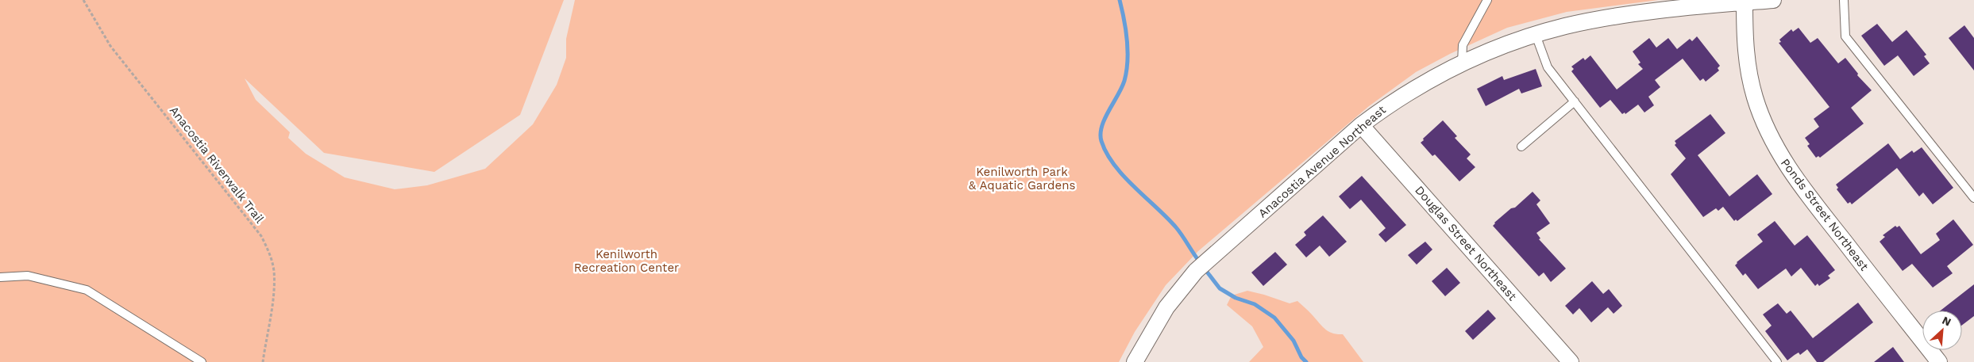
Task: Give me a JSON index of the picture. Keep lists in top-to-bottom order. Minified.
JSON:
{"streets":{"street":["Anacostia Avenue Northeast","Ponds Street Northeast","Douglas Street Northeast"],"path":["Anacostia Riverwalk Trail"]},"crossings":[["Anacostia Avenue Northeast","Ponds Street Northeast"],["Anacostia Avenue Northeast","Douglas Street Northeast"]],"parks":["Kenilworth Park & Aquatic Gardens","Kenilworth Recreation Center"],"north":"top right"}
